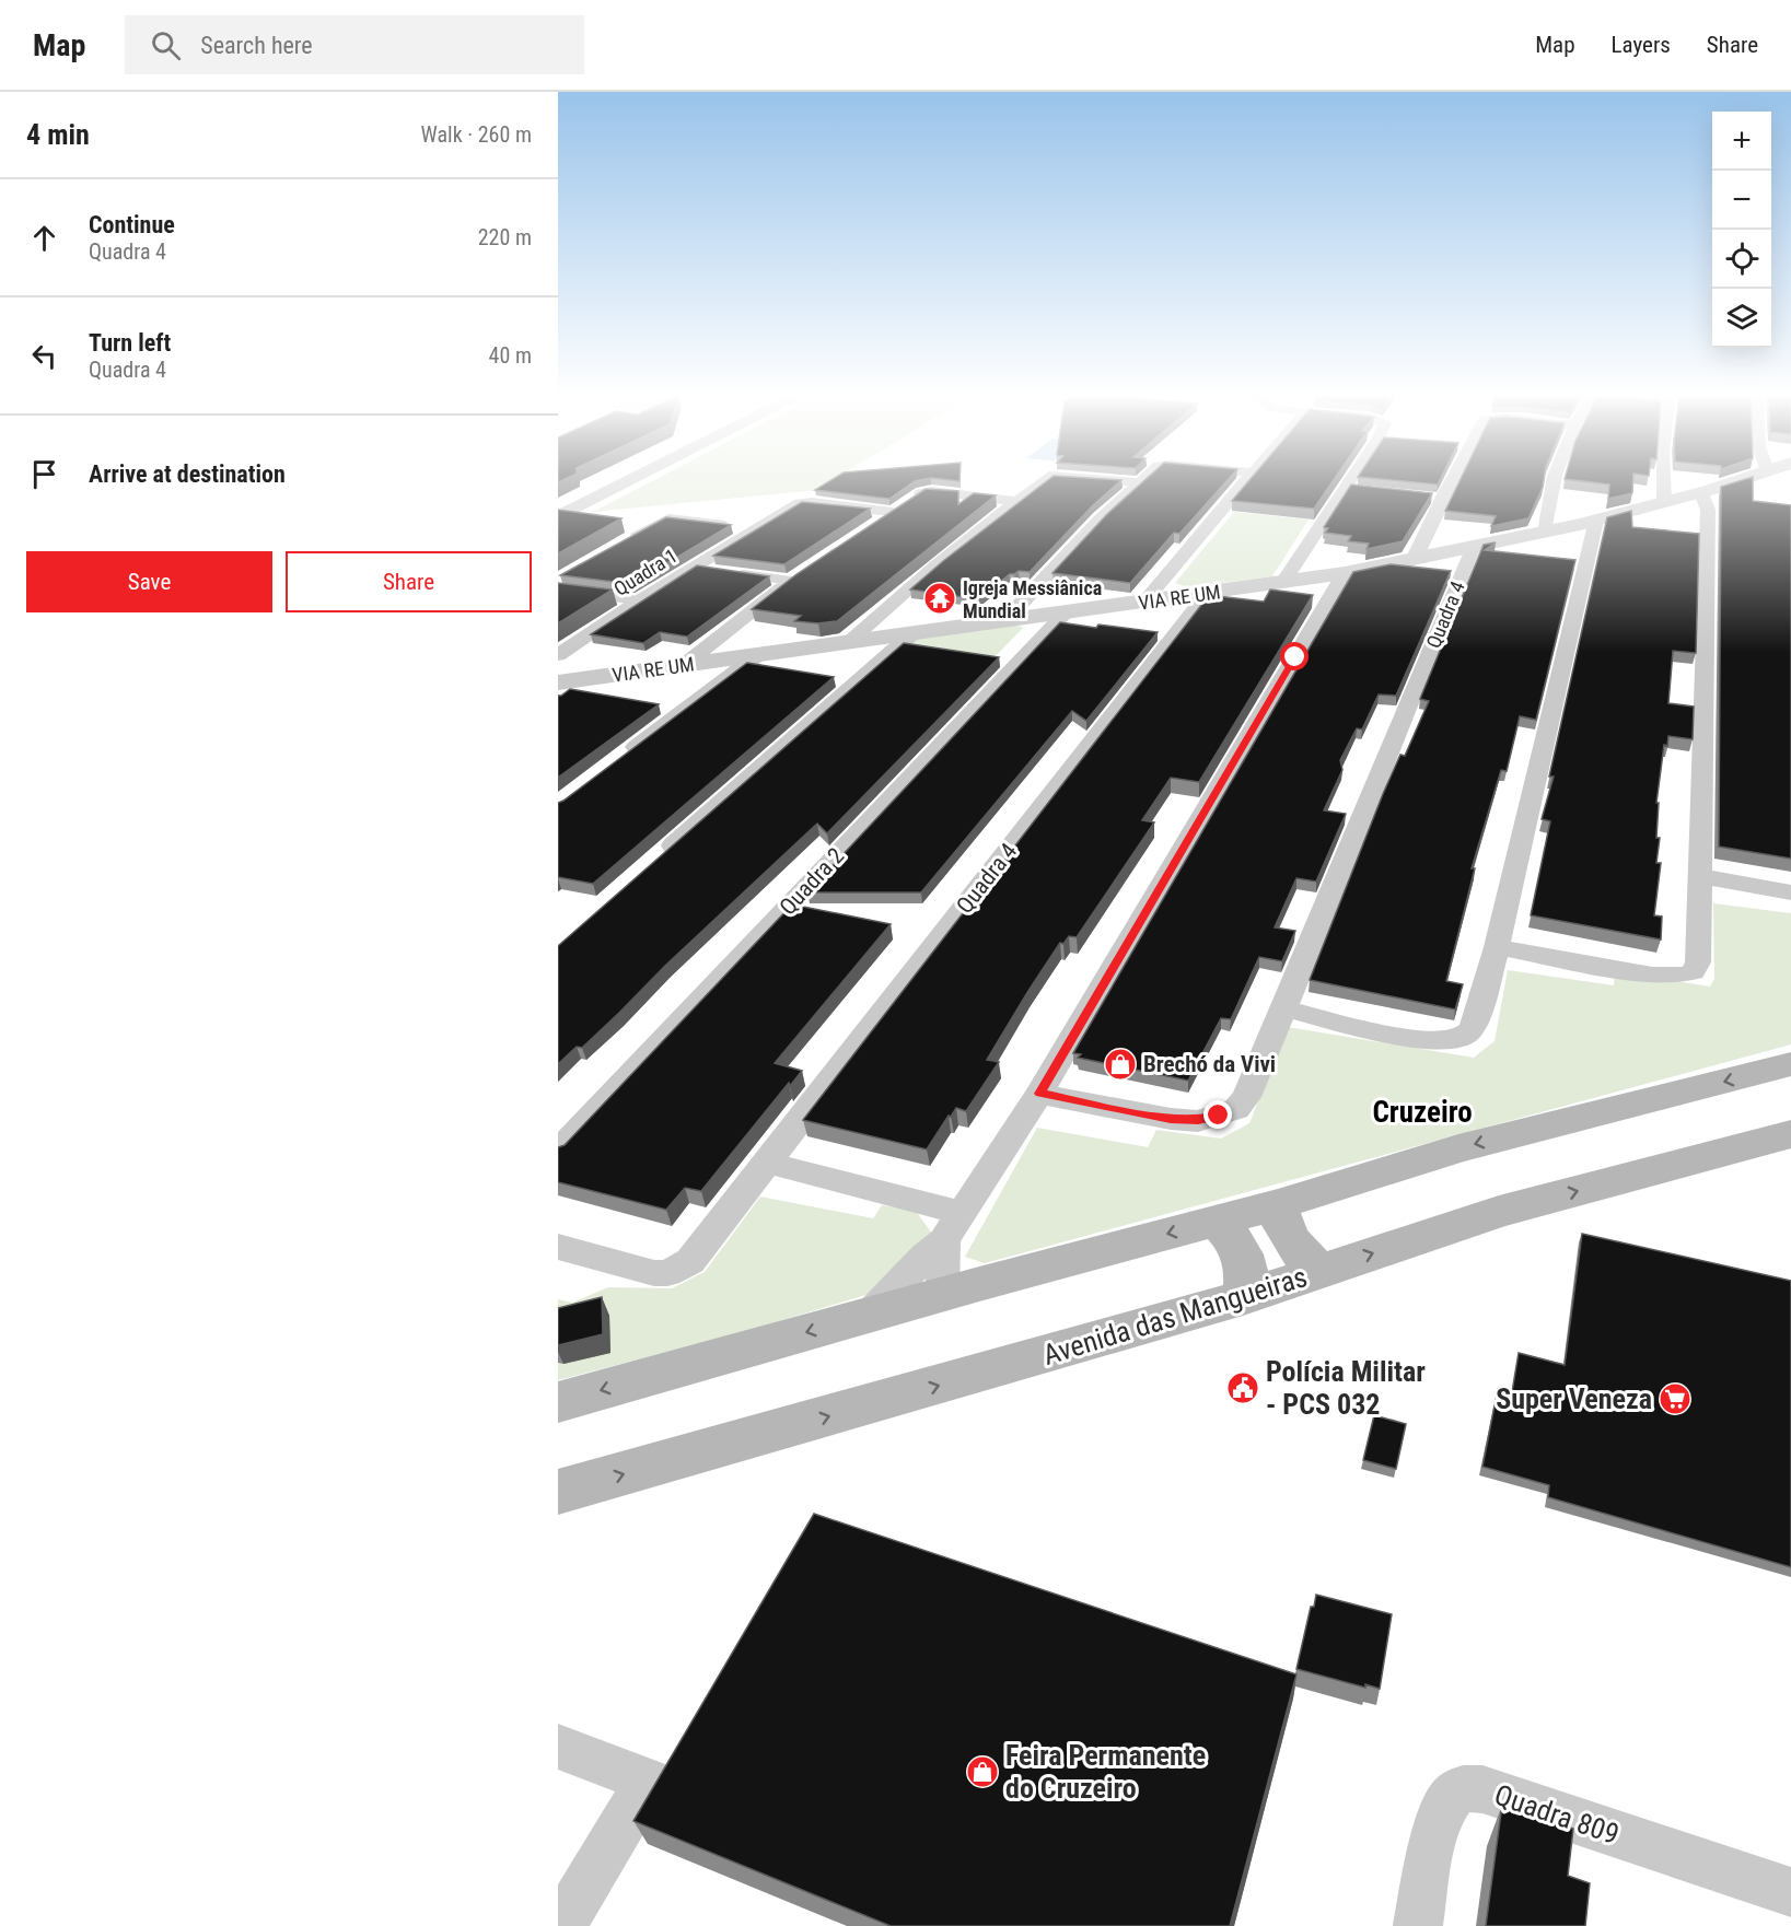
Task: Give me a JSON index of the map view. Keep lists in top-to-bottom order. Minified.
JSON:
{"streets":{"main road":["Avenida das Mangueiras"],"street":["Quadra 1","VIA RE UM","Quadra 4","Quadra 2","Quadra 809"]},"crossings":[["VIA RE UM","Quadra 4"],["VIA RE UM","Quadra 2"]],"districts":["Cruzeiro"],"places":{"temple":["Igreja Messiânica Mundial"],"shop":["Brechó da Vivi","Feira Permanente do Cruzeiro"],"public building":["Polícia Militar - PCS 032"],"supermarket":["Super Veneza"]},"page":{"header":"Map","search":"Search here","nav":["Map","Layers","Share"],"heading":["4 min","Walk · 260 m"],"map_buttons":["+","−"],"list":[["Continue","Quadra 4","220 m"],["Turn left","Quadra 4","40 m"],"Arrive at destination"],"buttons":["Save","Share"]}}
